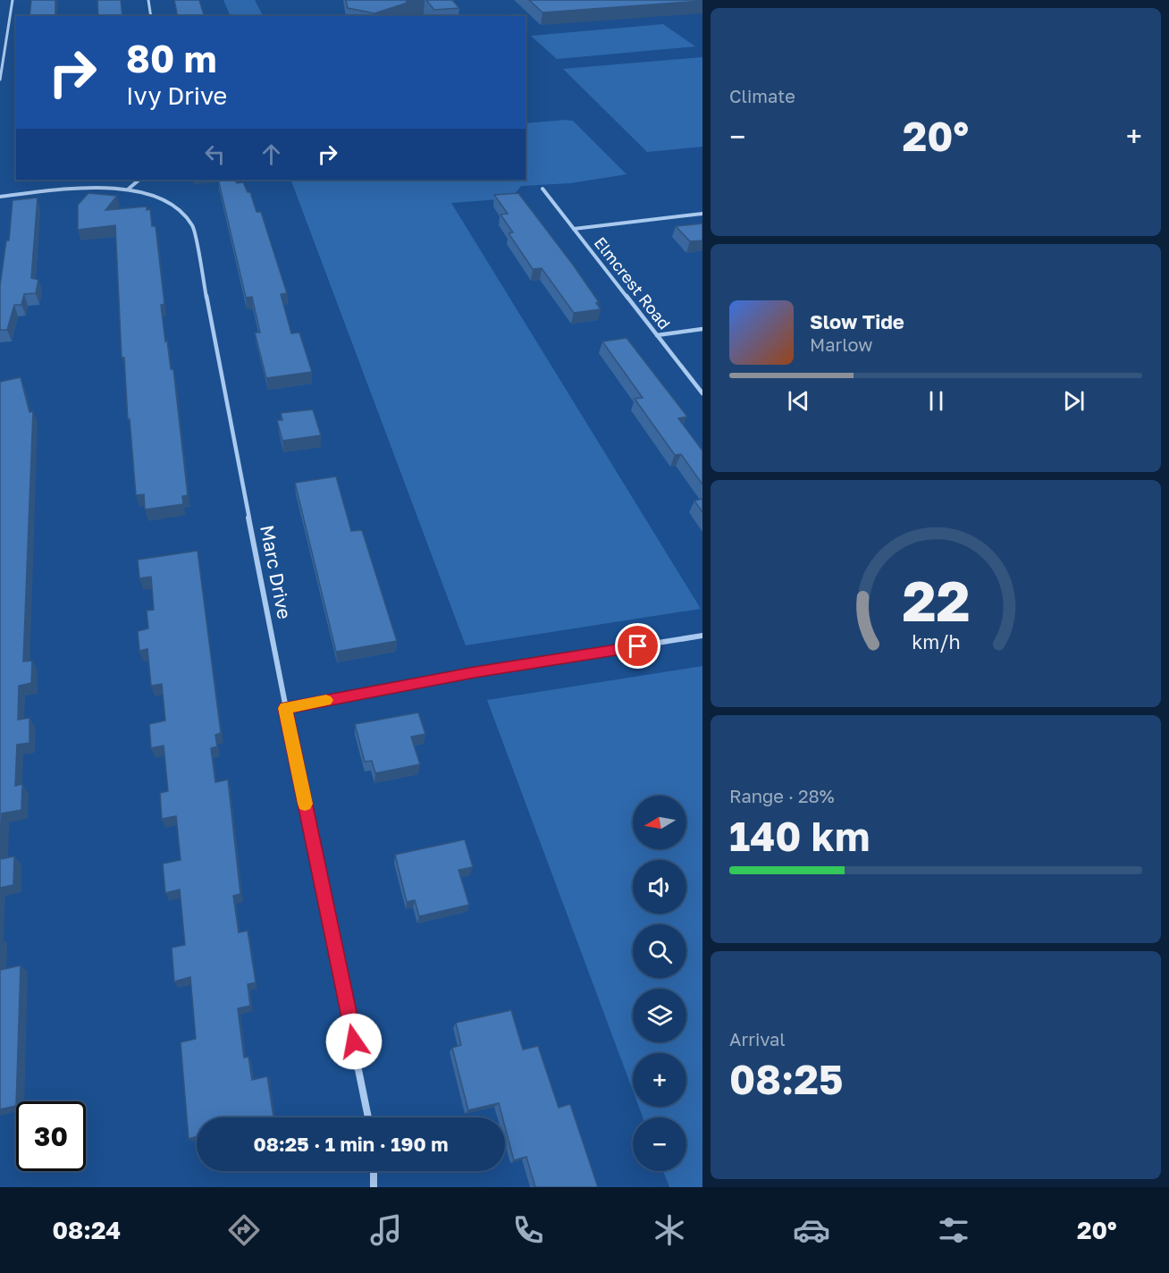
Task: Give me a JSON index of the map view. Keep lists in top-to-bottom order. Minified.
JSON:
{"streets":{"street":["Elmcrest Road","Marc Drive"]},"north":"left","page":{"tile":["Climate",["Range · 28%","140 km"],["Arrival","08:25"]],"turn":["80 m","Ivy Drive"],"heat":["−","20°","+"],"song":["Slow Tide","Marlow"],"map_buttons":["+","−"],"limit":"30","trip":"08:25 · 1 min · 190 m","tabs":["08:24","20°"],"gauge":["22","km/h"]}}
